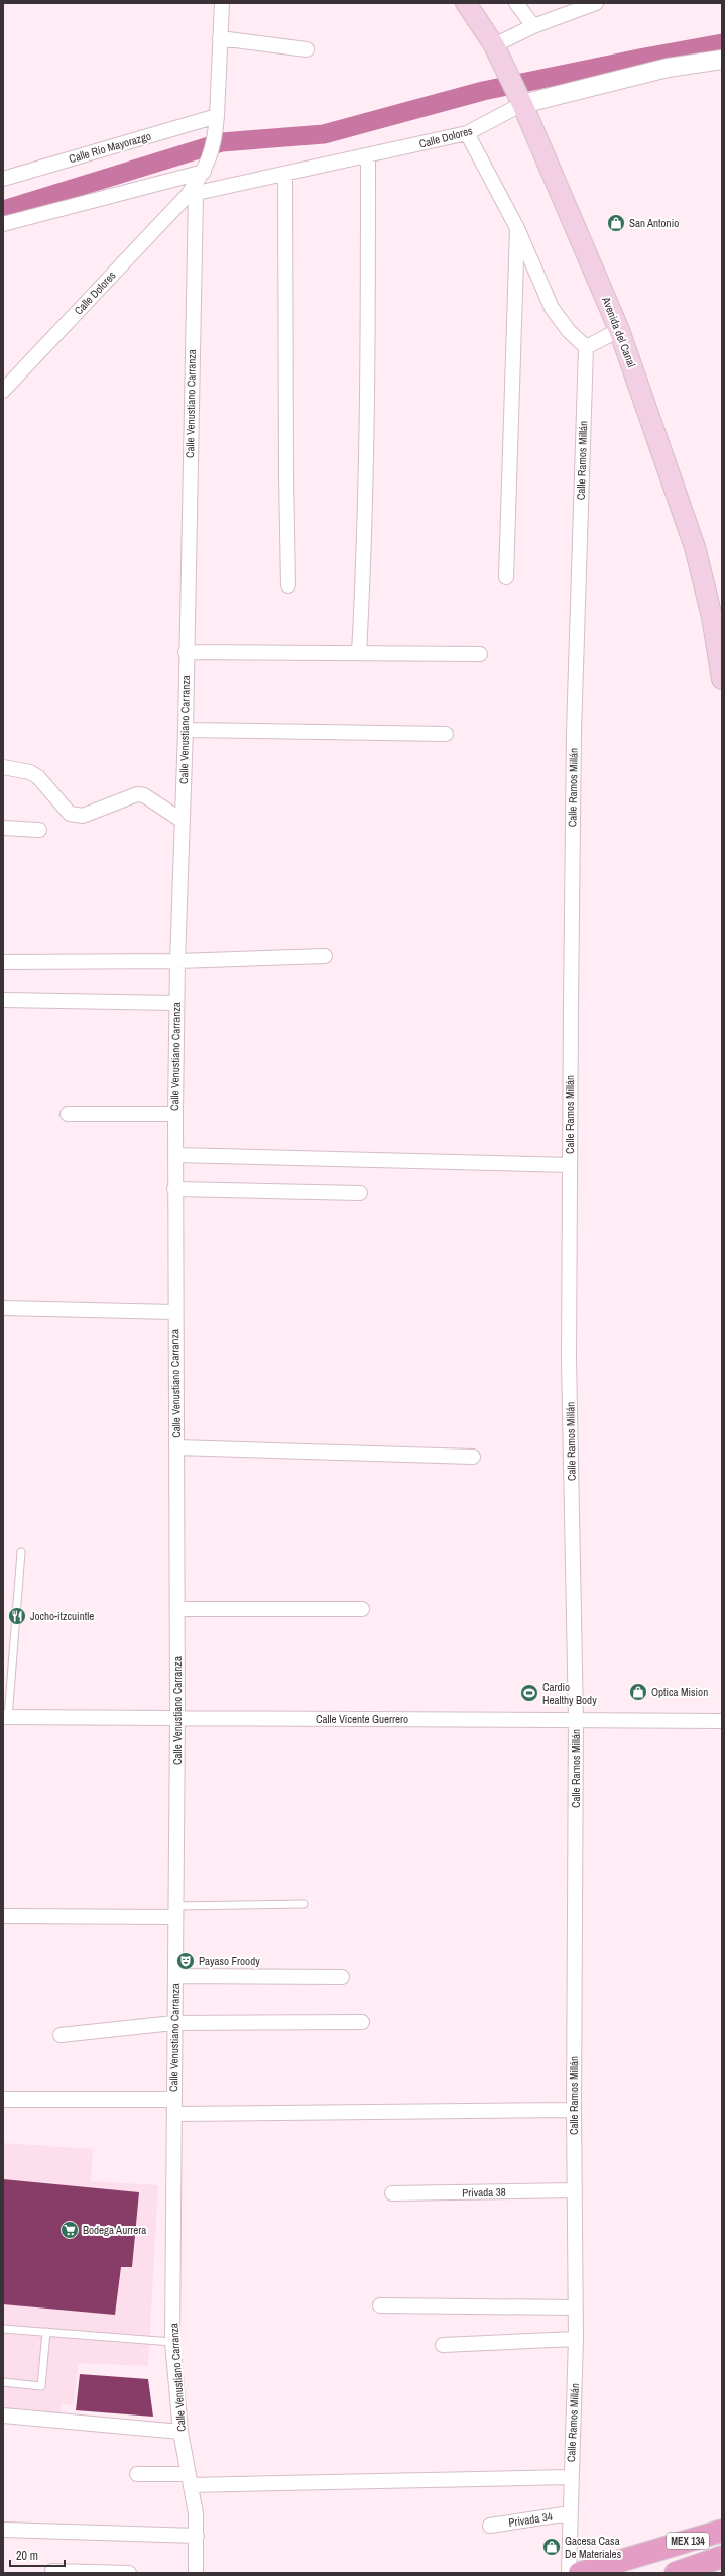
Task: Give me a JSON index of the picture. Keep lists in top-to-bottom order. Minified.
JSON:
{"streets":{"main road":["Avenida del Canal","MEX 134"],"street":["Calle Dolores","Calle Río Mayorazgo","Calle Venustiano Carranza","Calle Ramos Millán","Calle Vicente Guerrero","Privada 38","Privada 34"]},"crossings":[["Calle Dolores","Calle Río Mayorazgo"],["Calle Dolores","Avenida del Canal"],["Calle Dolores","Calle Venustiano Carranza"],["Calle Venustiano Carranza","Calle Vicente Guerrero"],["Calle Ramos Millán","Calle Vicente Guerrero"],["Calle Ramos Millán","Privada 38"],["Calle Ramos Millán","Privada 34"]],"places":{"shop":["San Antonio","Optica Mision","Gacesa Casa De Materiales"],"restaurant":["Jocho-itzcuintle"],"sports":["Cardio Healthy Body"],"theatre":["Payaso Froody"],"supermarket":["Bodega Aurrera"]},"scale_bar":"20 m"}
